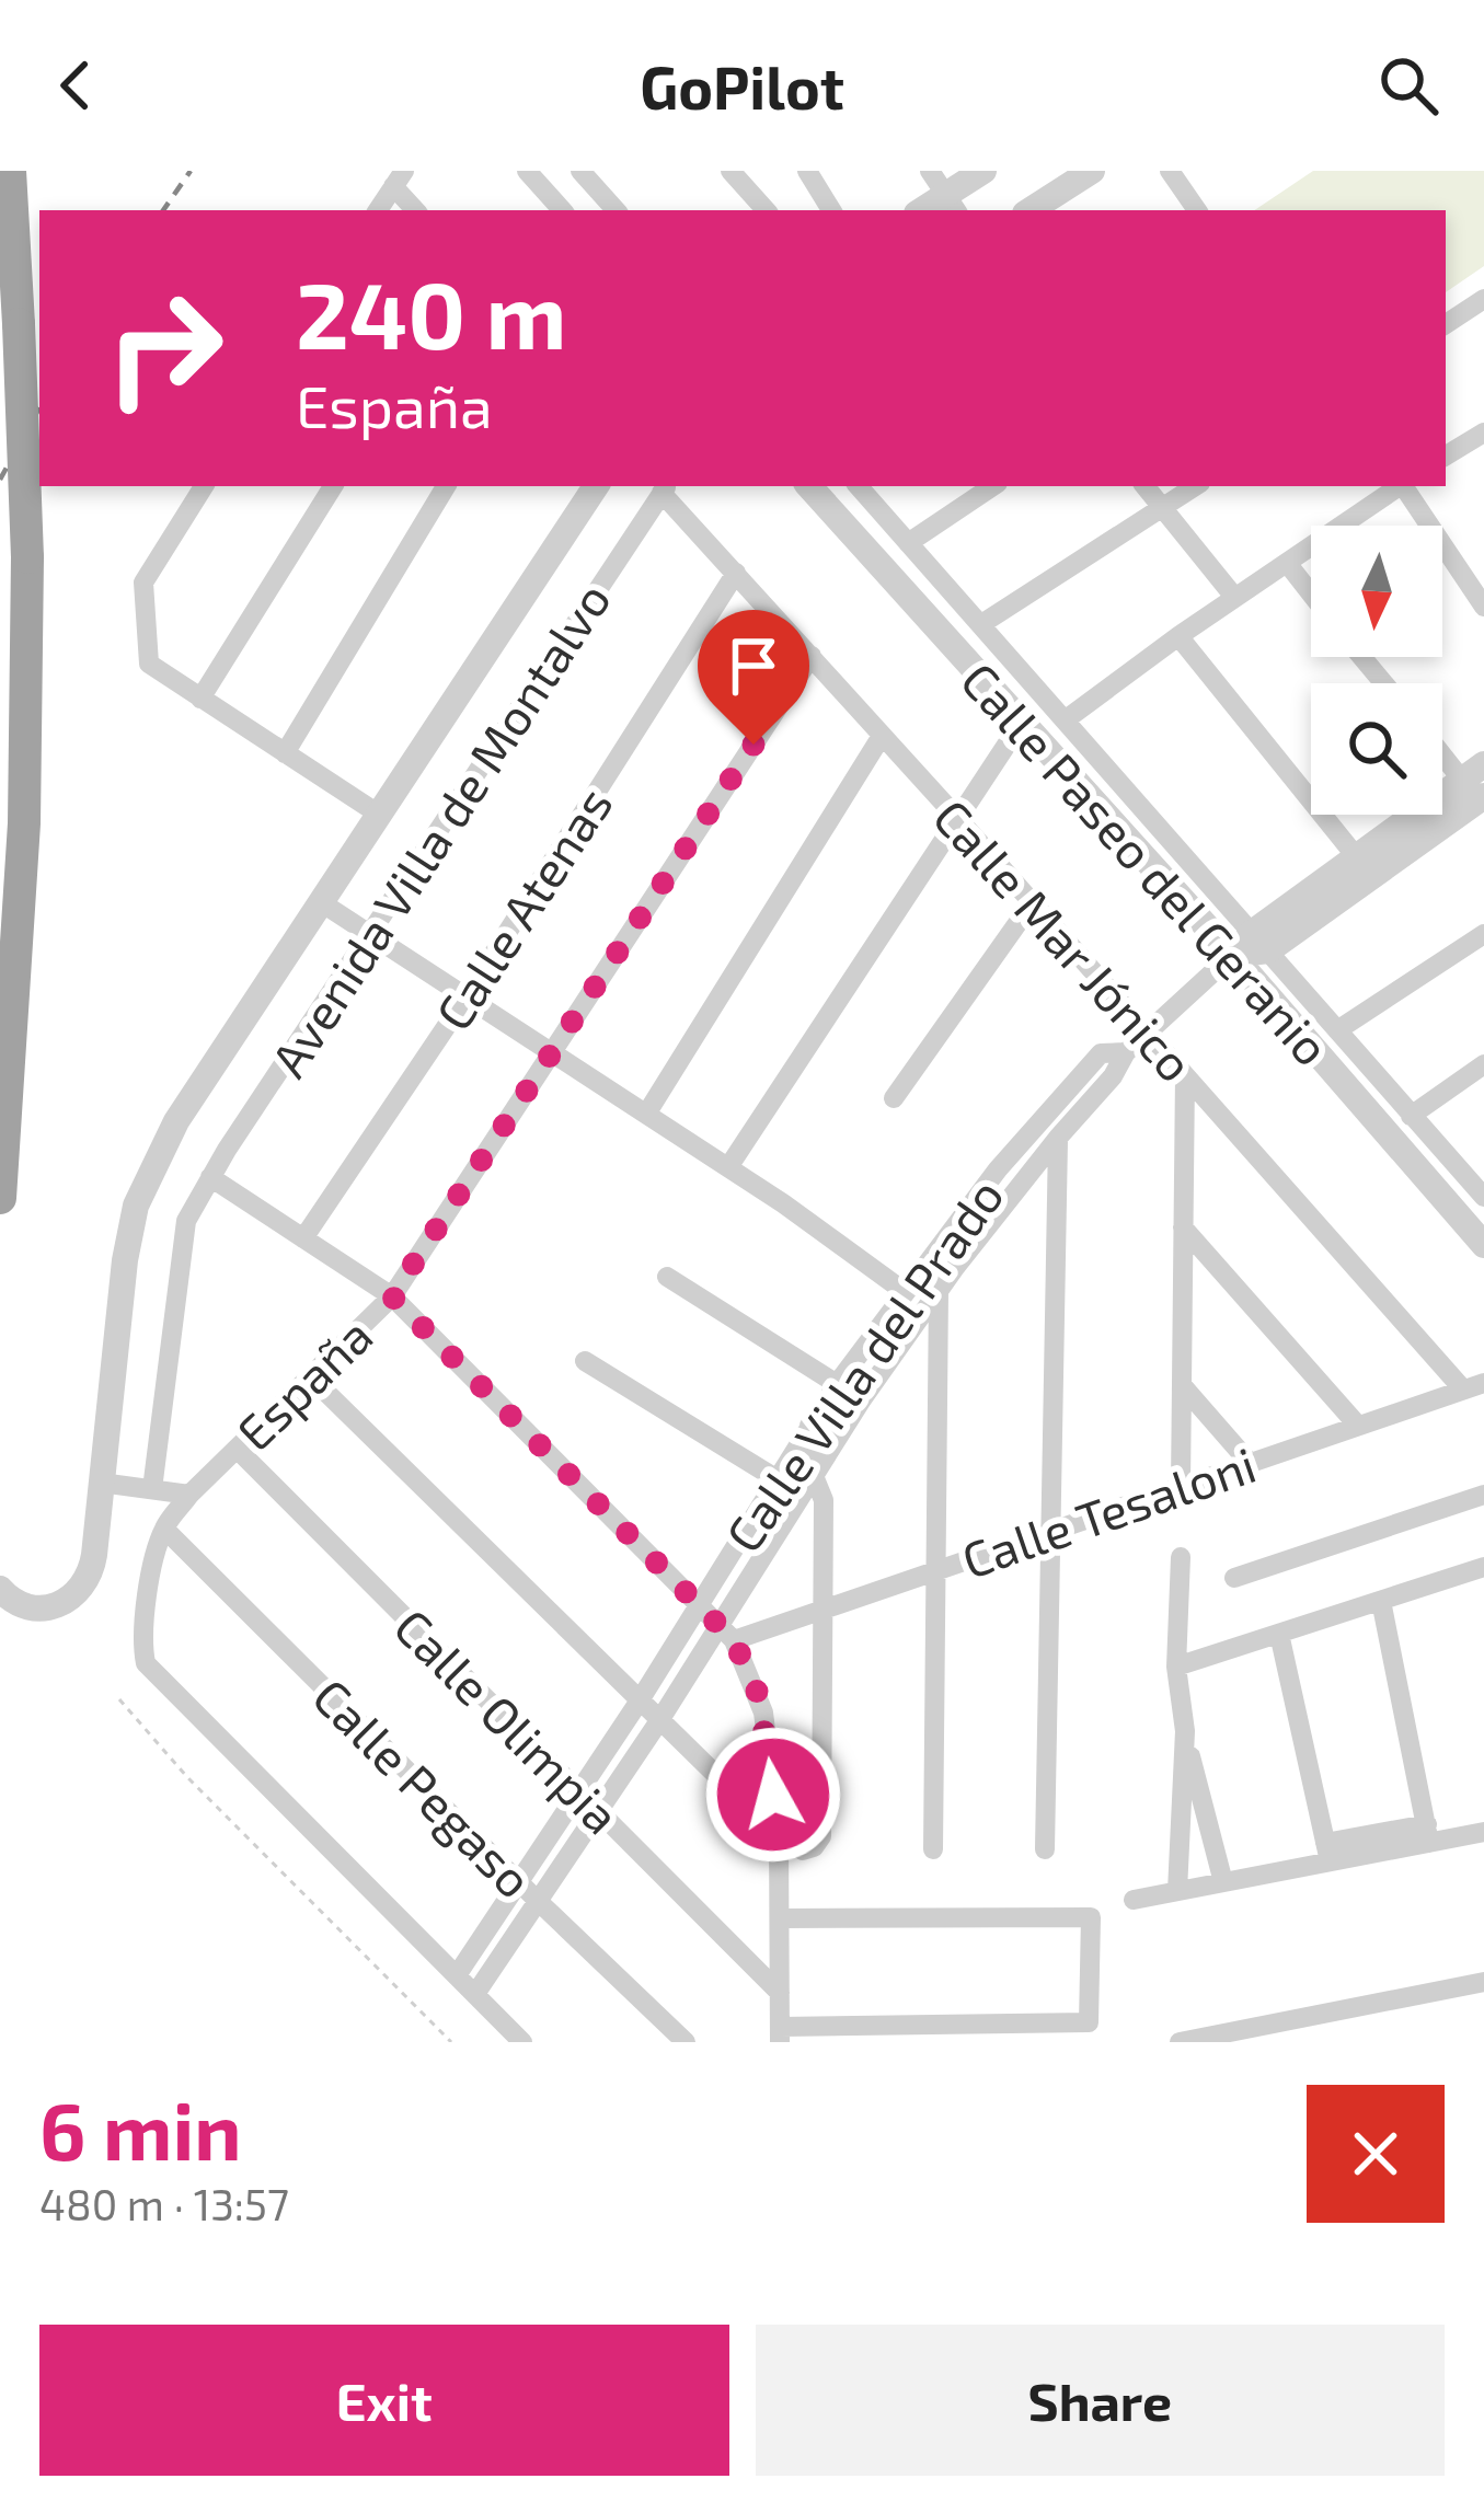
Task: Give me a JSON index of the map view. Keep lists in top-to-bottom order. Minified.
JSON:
{"streets":{"street":["Avenida Villa de Montalvo","Calle Paseo del Geranio","Calle Atenas","Calle Mar Jónico","Calle Villa del Prado","España","Calle Tesaloni","Calle Olimpia","Calle Pegaso"]},"crossings":[["Avenida Villa de Montalvo","Calle Mar Jónico"],["Calle Paseo del Geranio","Calle Villa del Prado"],["Calle Atenas","Calle Mar Jónico"],["Calle Mar Jónico","Calle Villa del Prado"],["Calle Mar Jónico","España"],["Calle Mar Jónico","Calle Tesaloni"],["Calle Villa del Prado","España"],["Calle Villa del Prado","Calle Olimpia"],["Calle Villa del Prado","Calle Pegaso"],["España","Calle Olimpia"],["España","Calle Pegaso"]],"north":"bottom","page":{"header":"GoPilot","turn":["240 m","España"],"heading":["6 min","480 m · 13:57"],"buttons":["Exit","Share"]}}
